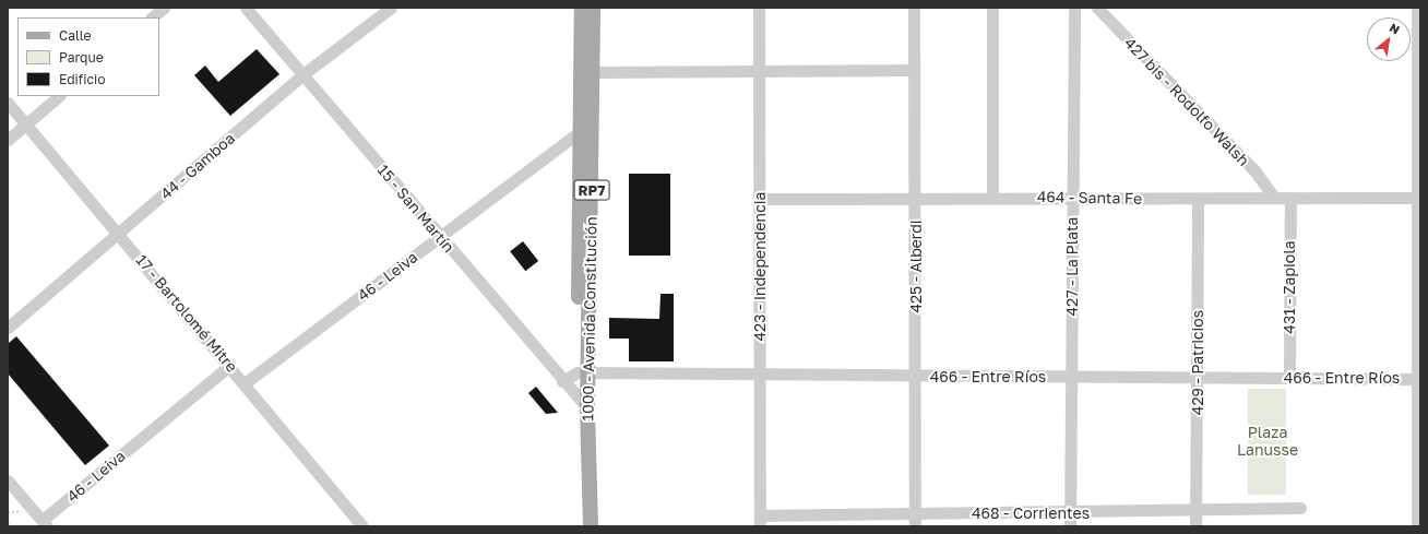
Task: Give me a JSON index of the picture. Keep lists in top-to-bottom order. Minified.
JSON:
{"streets":{"main road":["RP7","1000 - Avenida Constitución"],"street":["427 bis - Rodolfo Walsh","44 - Gamboa","464 - Santa Fe","15 - San Martín","423 - Independencia","425 - Alberdi","427 - La Plata","46 - Leiva","431 - Zapiola","17 - Bartolomé Mitre","429 - Patricios","466 - Entre Ríos","468 - Corrientes"]},"crossings":[["427 bis - Rodolfo Walsh","464 - Santa Fe"],["44 - Gamboa","15 - San Martín"],["44 - Gamboa","17 - Bartolomé Mitre"],["464 - Santa Fe","423 - Independencia"],["464 - Santa Fe","425 - Alberdi"],["464 - Santa Fe","427 - La Plata"],["464 - Santa Fe","431 - Zapiola"],["464 - Santa Fe","429 - Patricios"],["15 - San Martín","46 - Leiva"],["15 - San Martín","1000 - Avenida Constitución"],["423 - Independencia","466 - Entre Ríos"],["423 - Independencia","468 - Corrientes"],["425 - Alberdi","466 - Entre Ríos"],["425 - Alberdi","468 - Corrientes"],["427 - La Plata","466 - Entre Ríos"],["427 - La Plata","468 - Corrientes"],["46 - Leiva","17 - Bartolomé Mitre"],["46 - Leiva","1000 - Avenida Constitución"],["431 - Zapiola","466 - Entre Ríos"],["1000 - Avenida Constitución","466 - Entre Ríos"],["429 - Patricios","466 - Entre Ríos"],["429 - Patricios","468 - Corrientes"]],"parks":["Plaza Lanusse"],"legend":["Calle","Parque","Edificio"],"north":"top right"}
